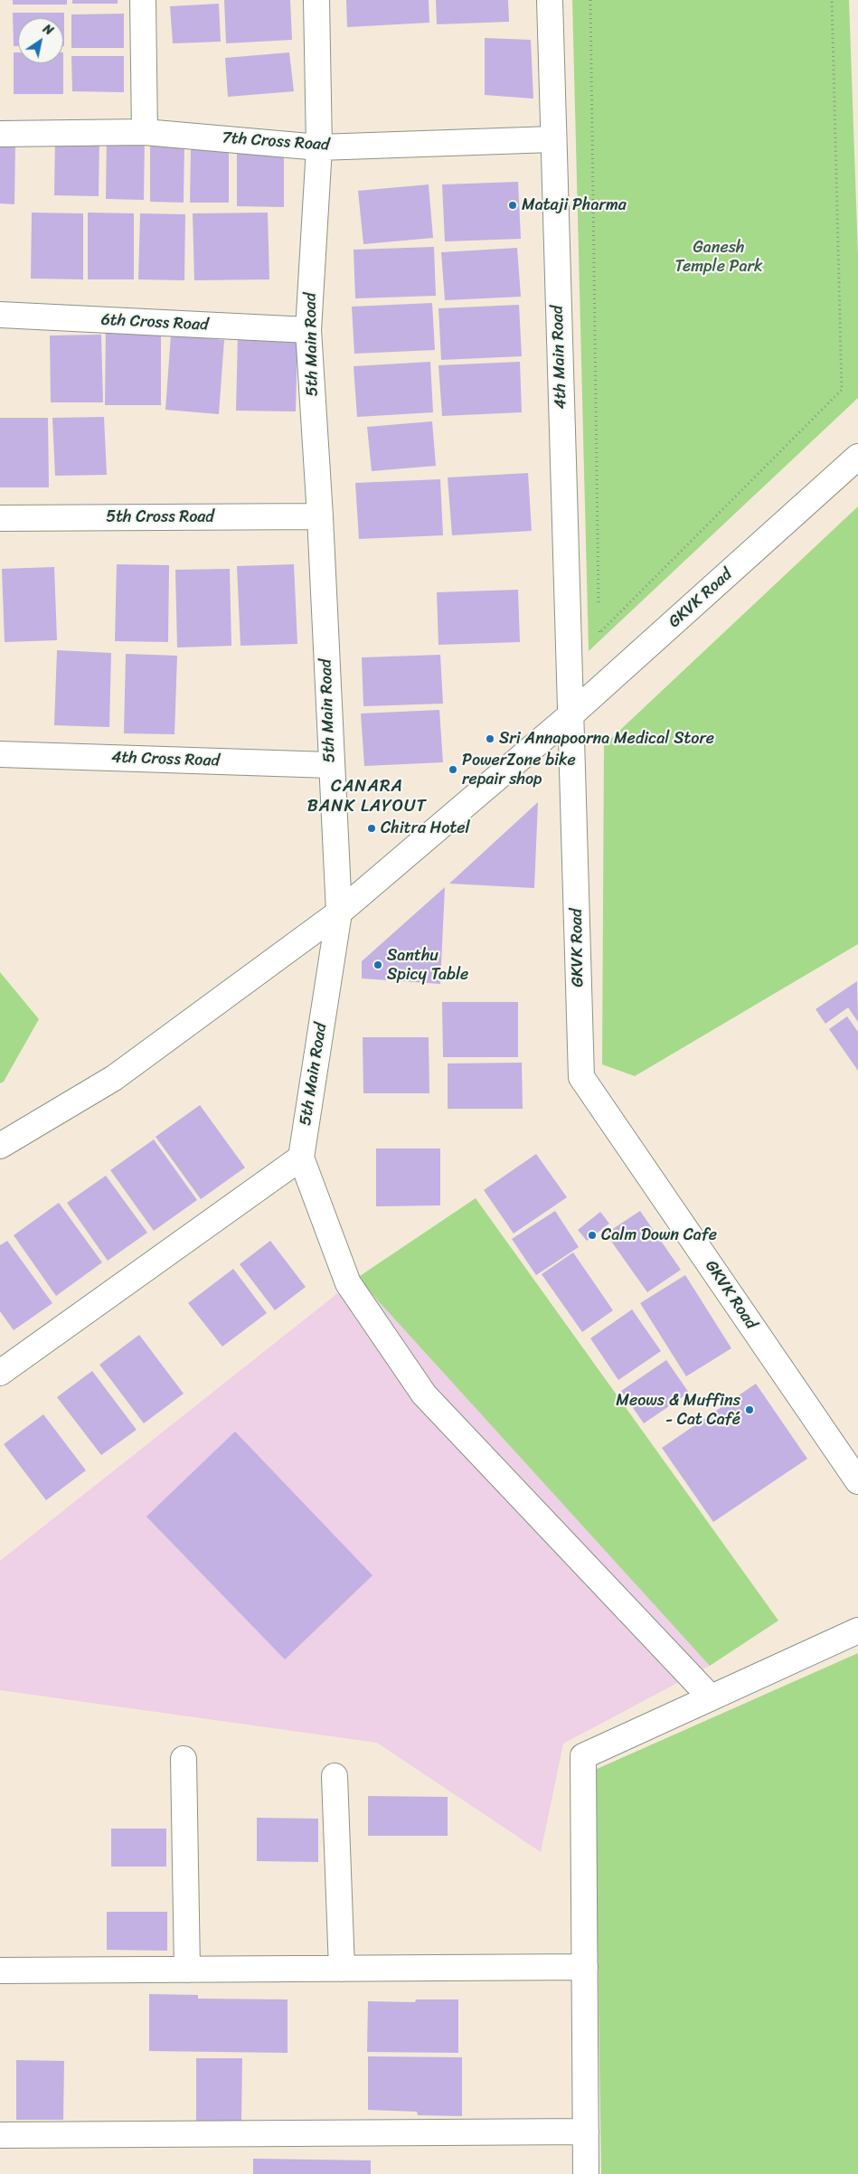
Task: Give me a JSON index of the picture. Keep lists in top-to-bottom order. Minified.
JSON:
{"streets":{"street":["7th Cross Road","6th Cross Road","5th Main Road","4th Main Road","5th Cross Road","GKVK Road","4th Cross Road"]},"crossings":[["7th Cross Road","5th Main Road"],["7th Cross Road","4th Main Road"],["6th Cross Road","5th Main Road"],["5th Main Road","5th Cross Road"],["5th Main Road","4th Cross Road"],["4th Main Road","GKVK Road"]],"districts":["CANARA BANK LAYOUT"],"parks":["Ganesh Temple Park"],"places":["Mataji Pharma","Sri Annapoorna Medical Store","PowerZone bike repair shop","Chitra Hotel","Santhu Spicy Table","Calm Down Cafe","Meows & Muffins - Cat Café"],"north":"top right"}
